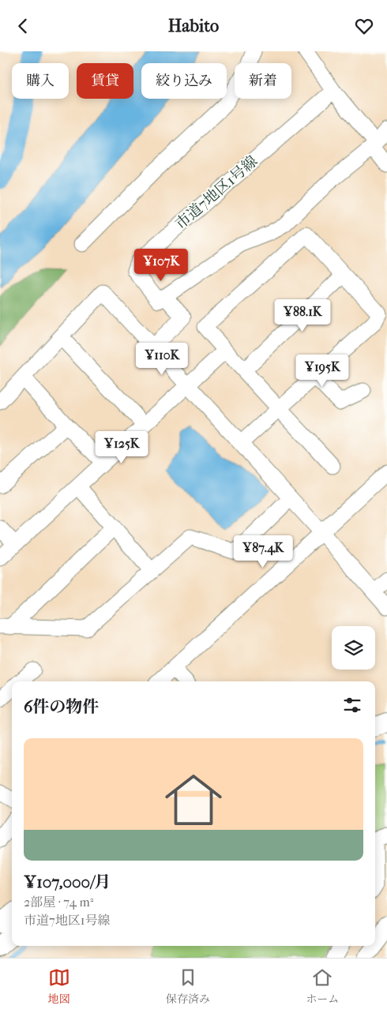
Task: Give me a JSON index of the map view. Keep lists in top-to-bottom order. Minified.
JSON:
{"streets":{"street":["市道7地区1号線"]},"page":{"header":"Habito","chip":["購入","賃貸","絞り込み","新着"],"price":["¥107K","¥88.1K","¥110K","¥195K","¥125K","¥87.4K"],"heading":"6件の物件","list":[{"name":"¥107,000/月","note":"2部屋 · 74 m² · 市道7地区1号線"}],"tabs":["地図","保存済み","ホーム"]}}
